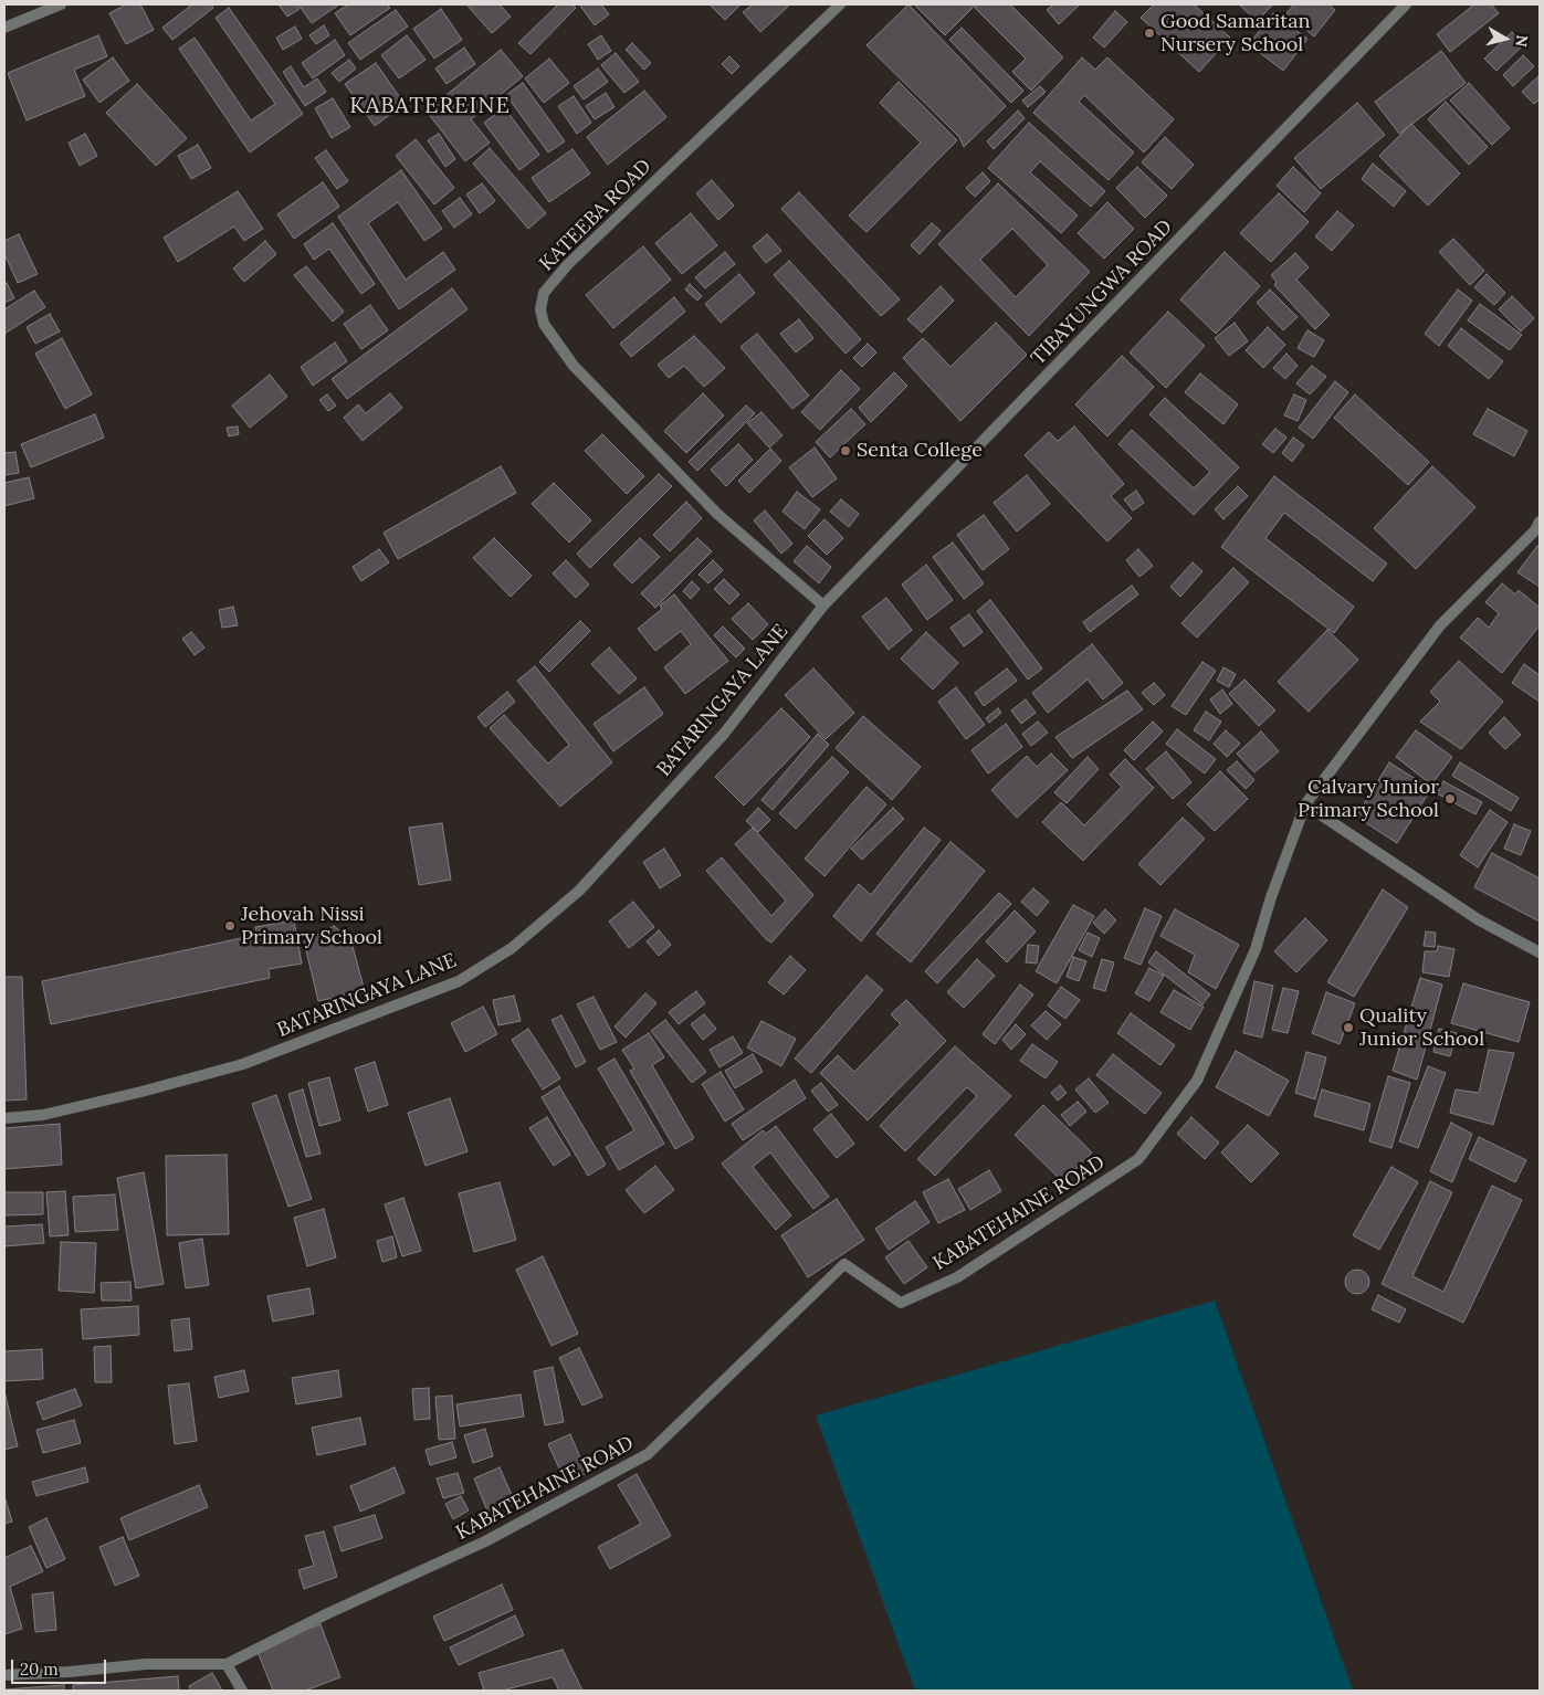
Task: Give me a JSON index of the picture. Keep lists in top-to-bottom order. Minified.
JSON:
{"streets":{"street":["KATEEBA ROAD","TIBAYUNGWA ROAD","BATARINGAYA LANE","KABATEHAINE ROAD"]},"crossings":[["KATEEBA ROAD","TIBAYUNGWA ROAD"],["KATEEBA ROAD","BATARINGAYA LANE"],["TIBAYUNGWA ROAD","BATARINGAYA LANE"]],"districts":["KABATEREINE"],"places":["Good Samaritan Nursery School","Senta College","Calvary Junior Primary School","Jehovah Nissi Primary School","Quality Junior School"],"scale_bar":"20 m","north":"right"}
